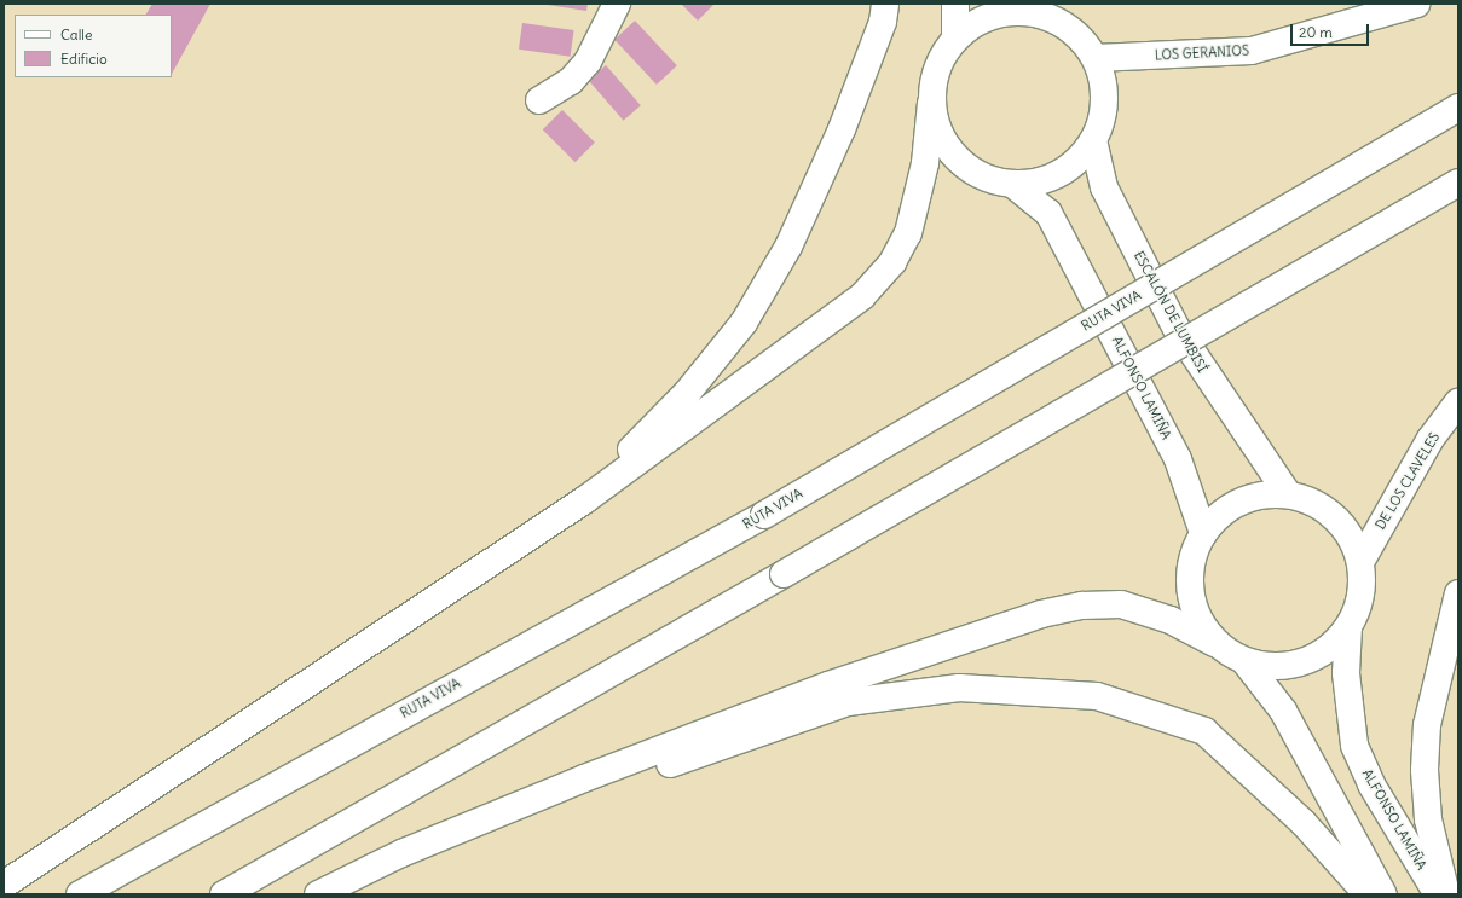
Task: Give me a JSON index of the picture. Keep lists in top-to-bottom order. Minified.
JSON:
{"streets":{"main road":["LOS GERANIOS","RUTA VIVA","ESCALÓN DE LUMBISÍ","ALFONSO LAMIÑA","DE LOS CLAVELES"]},"crossings":[["LOS GERANIOS","ESCALÓN DE LUMBISÍ"],["LOS GERANIOS","ALFONSO LAMIÑA"],["ESCALÓN DE LUMBISÍ","ALFONSO LAMIÑA"],["ESCALÓN DE LUMBISÍ","DE LOS CLAVELES"],["ALFONSO LAMIÑA","DE LOS CLAVELES"]],"legend":["Calle","Edificio"],"scale_bar":"20 m"}
